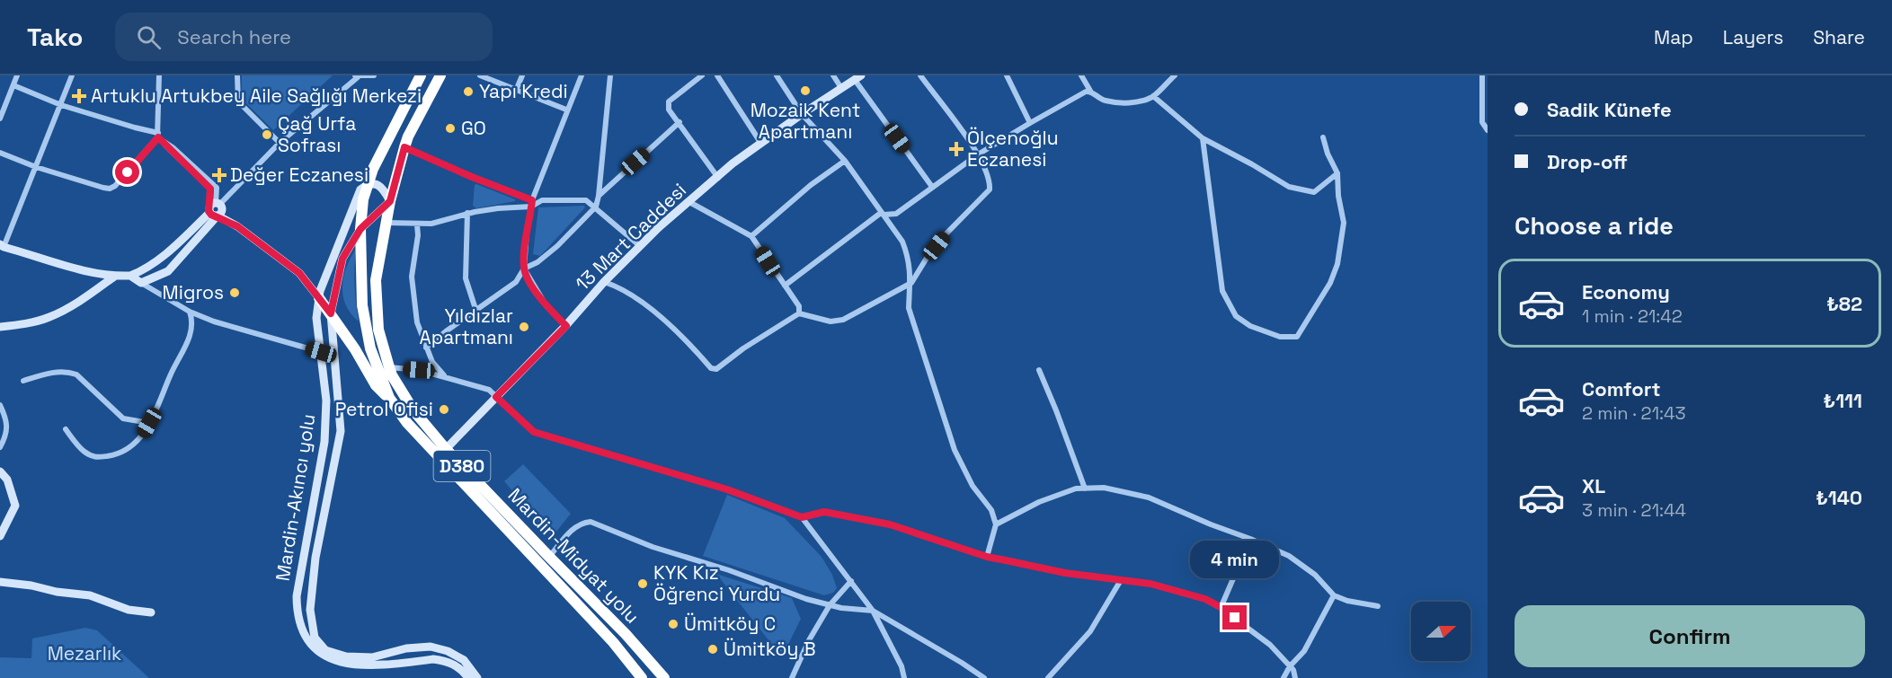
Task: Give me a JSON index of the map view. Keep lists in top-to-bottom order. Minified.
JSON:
{"streets":{"highway":["D380","Mardin-Midyat yolu"],"main road":["13 Mart Caddesi","Mardin-Akıncı yolu"]},"crossings":[["13 Mart Caddesi","Mardin-Midyat yolu"],["Mardin-Akıncı yolu","Mardin-Midyat yolu"]],"parks":["Mezarlık"],"places":{"other":["Mozaik Kent Apartmanı","Yapı Kredi","GO","Çağ Urfa Sofrası","Migros","Yıldızlar Apartmanı","Petrol Ofisi","KYK Kız Öğrenci Yurdu","Ümitköy C","Ümitköy B"],"health":["Artuklu Artukbey Aile Sağlığı Merkezi","Ölçenoğlu Eczanesi","Değer Eczanesi"]},"north":"right","page":{"header":"Tako","search":"Search here","nav":["Map","Layers","Share"],"banner":["Sadik Künefe","Drop-off"],"heading":"Choose a ride","list":[{"name":"Economy","note":"1 min · 21:42","value":"₺82"},{"name":"Comfort","note":"2 min · 21:43","value":"₺111"},{"name":"XL","note":"3 min · 21:44","value":"₺140"}],"bubble":"4 min","buttons":"Confirm"}}
